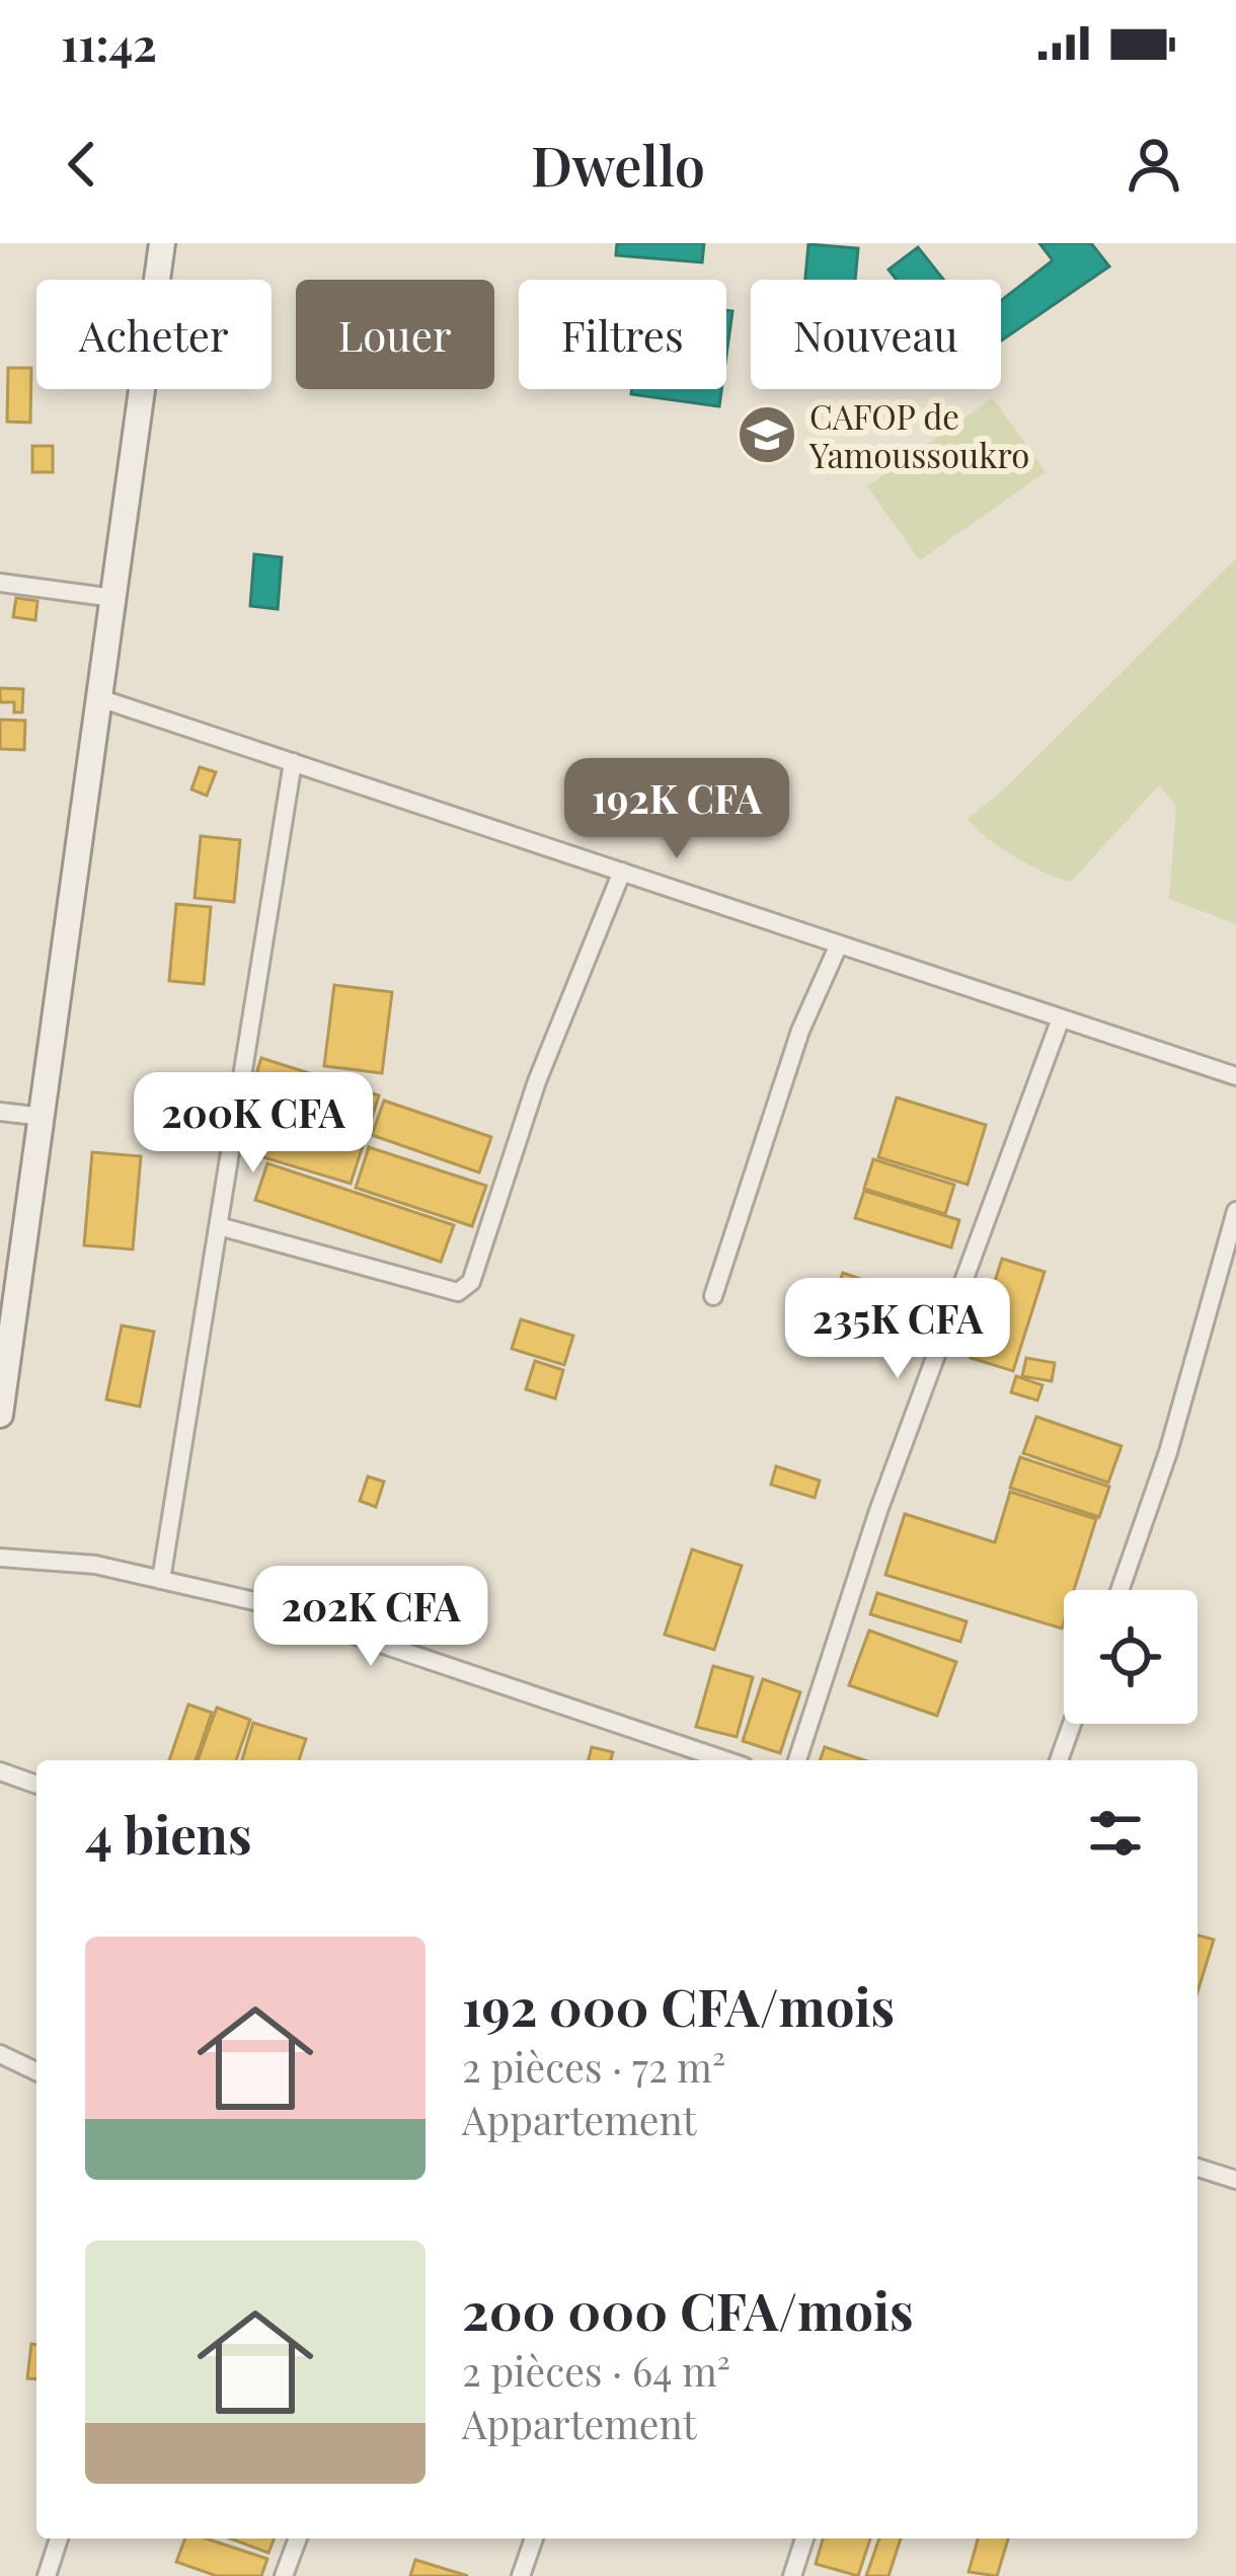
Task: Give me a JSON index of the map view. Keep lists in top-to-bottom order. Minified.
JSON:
{"places":{"school or university":["CAFOP de Yamoussoukro"]},"page":{"status":"11:42","header":"Dwello","chip":["Acheter","Louer","Filtres","Nouveau"],"price":["192K CFA","200K CFA","235K CFA","202K CFA"],"heading":"4 biens","list":[{"name":"192 000 CFA/mois","note":"2 pièces · 72 m² · Appartement"},{"name":"200 000 CFA/mois","note":"2 pièces · 64 m² · Appartement"}]}}
